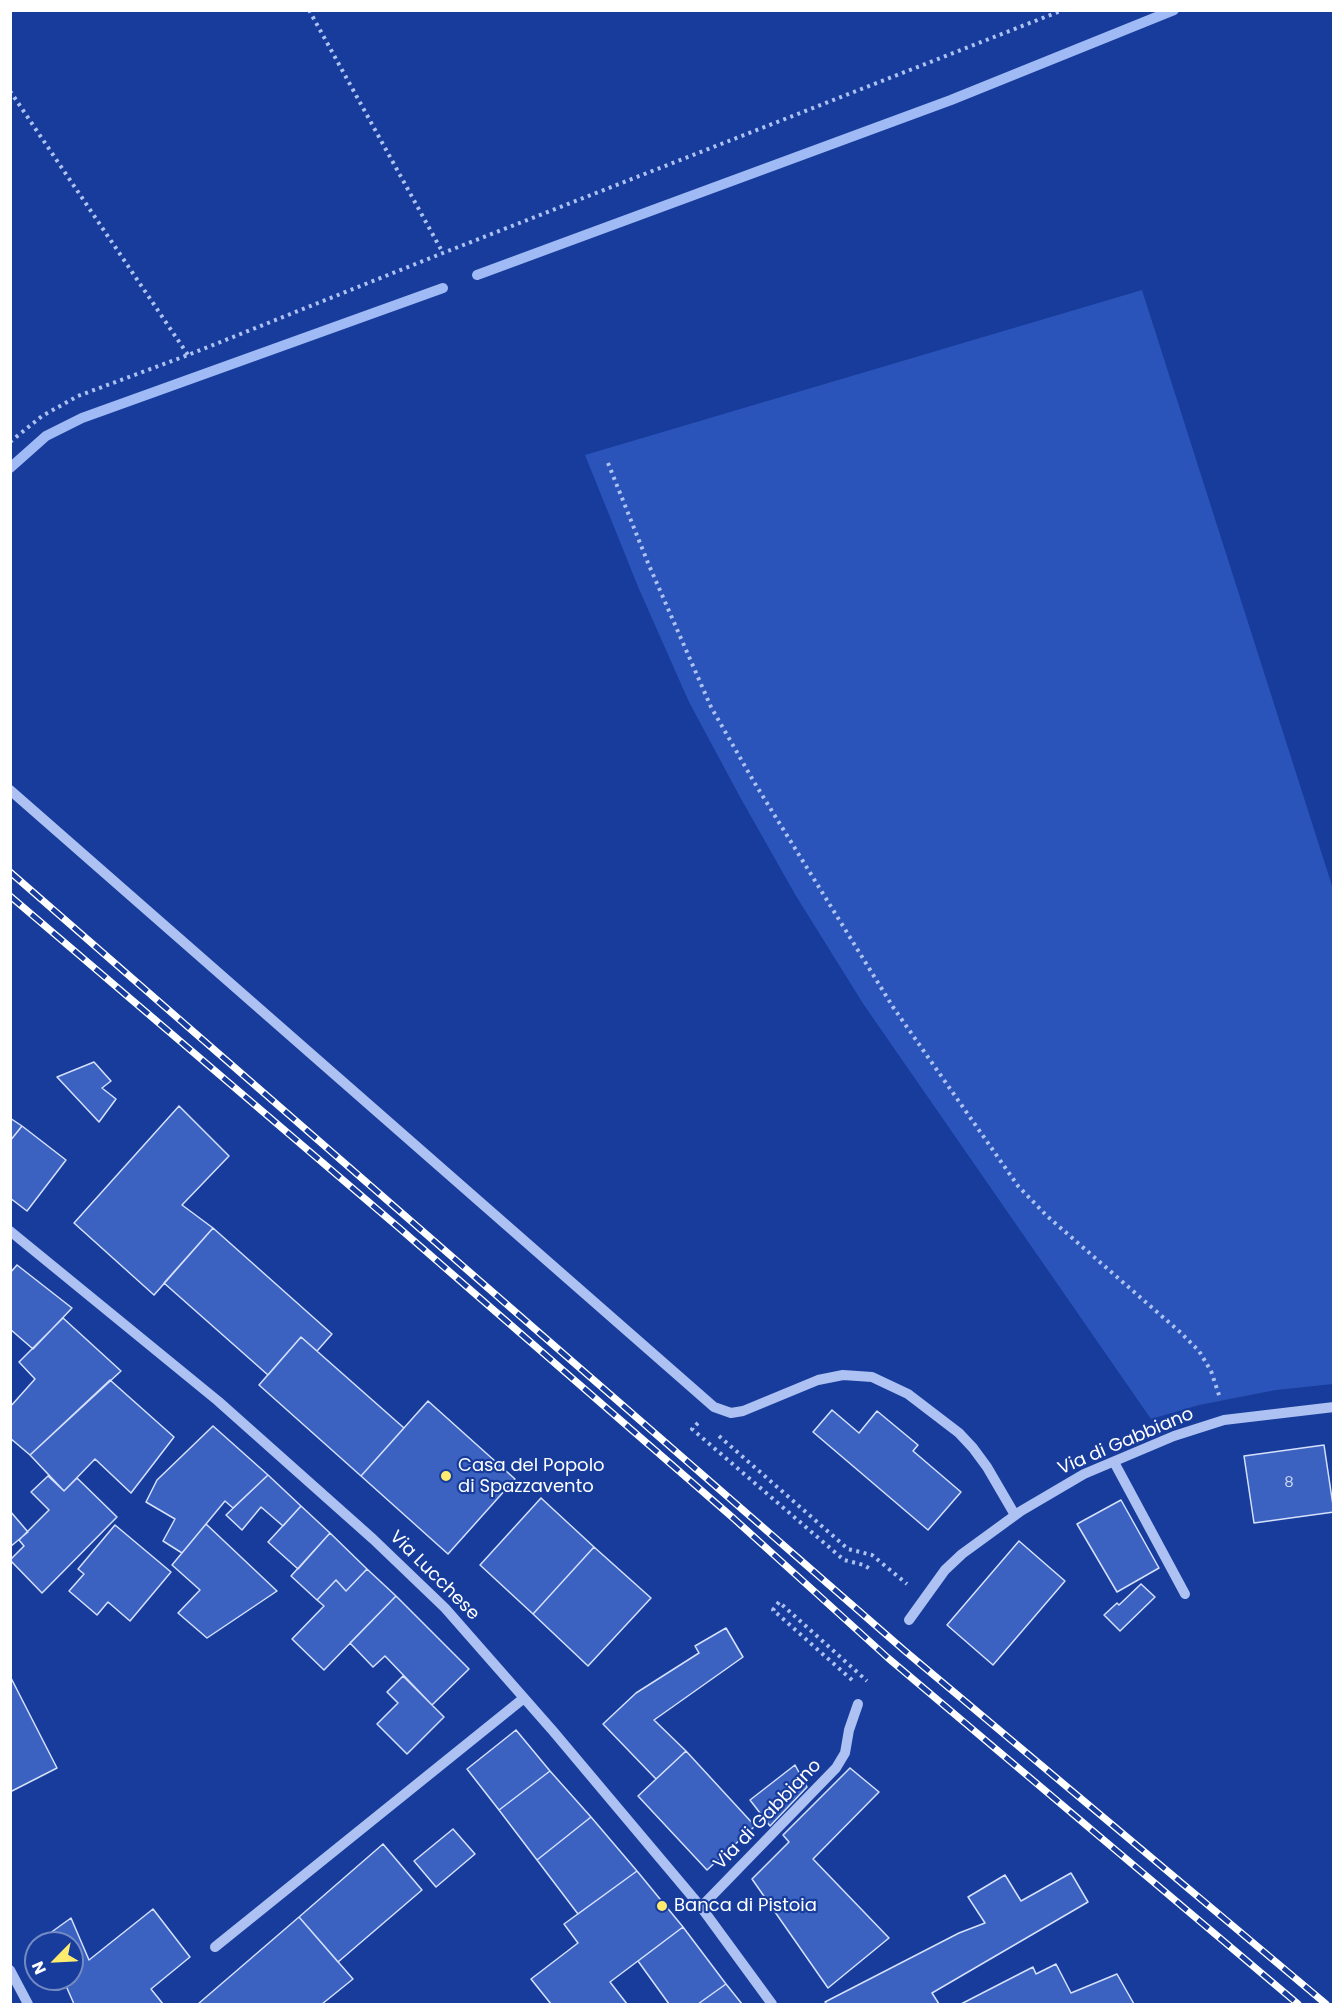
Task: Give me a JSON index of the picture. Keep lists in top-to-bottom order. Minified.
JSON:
{"streets":{"street":["Via di Gabbiano","Via Lucchese"]},"crossings":[["Via di Gabbiano","Via Lucchese"]],"places":["Casa del Popolo di Spazzavento","Banca di Pistoia"],"house_numbers":["8"],"north":"bottom left"}
